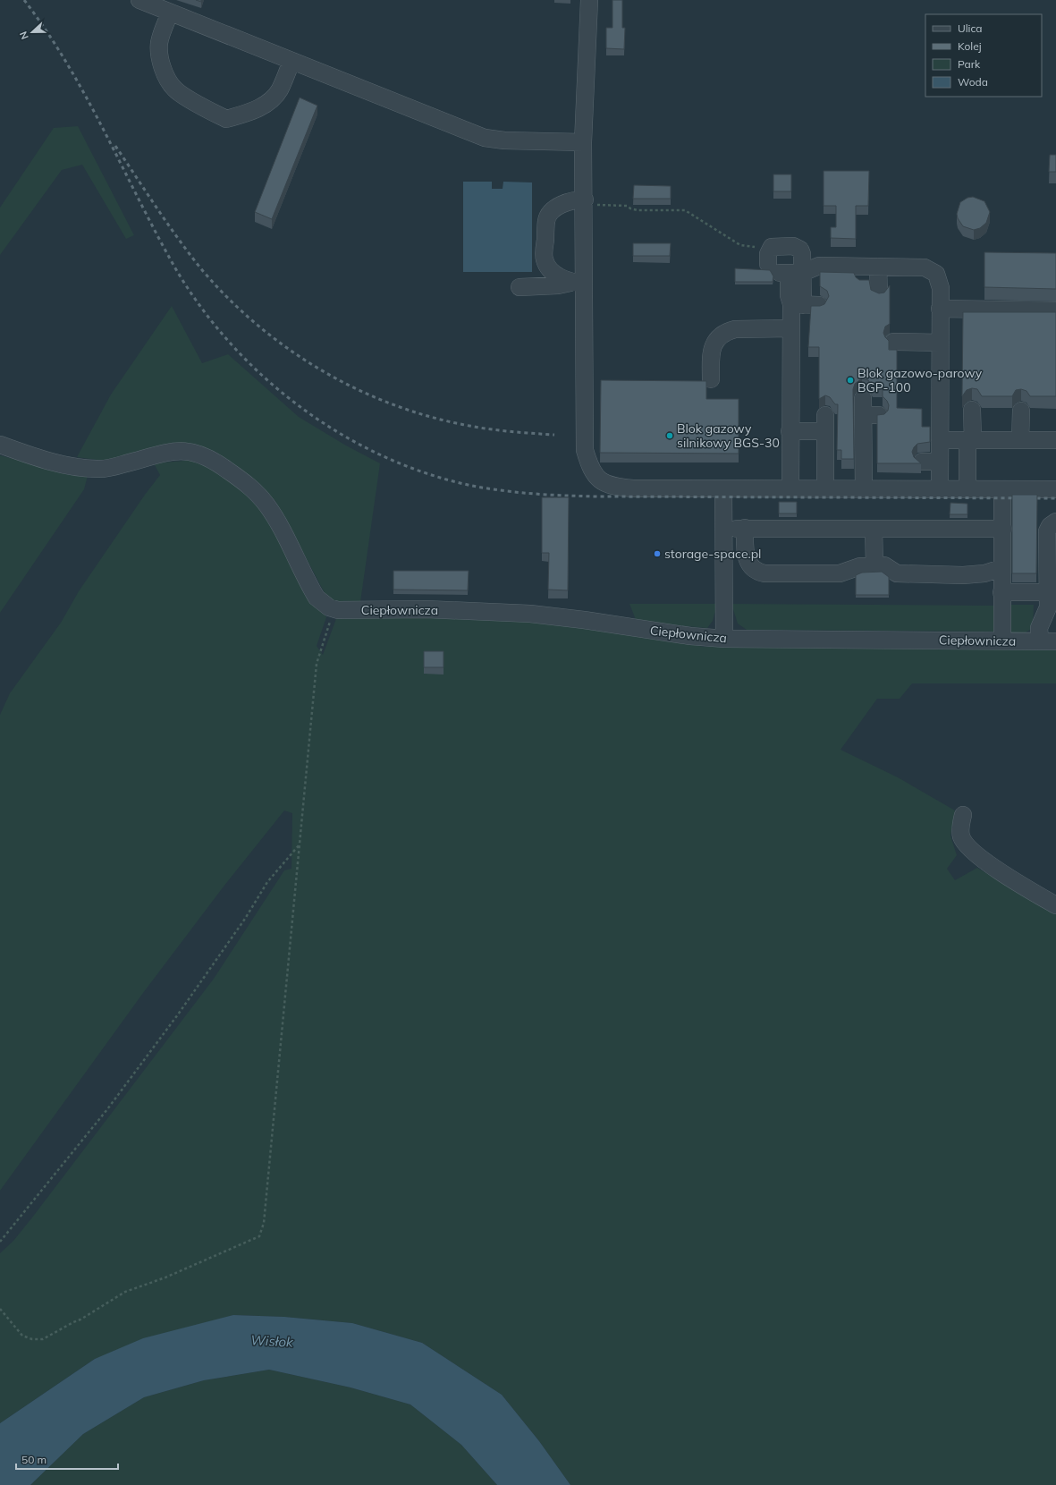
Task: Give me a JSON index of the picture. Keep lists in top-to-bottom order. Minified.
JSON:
{"streets":{"street":["Ciepłownicza"]},"water":["Wisłok"],"places":["Blok gazowo-parowy BGP-100","Blok gazowy silnikowy BGS-30","storage-space.pl"],"legend":["Ulica","Kolej","Park","Woda"],"scale_bar":"50 m","north":"left"}
